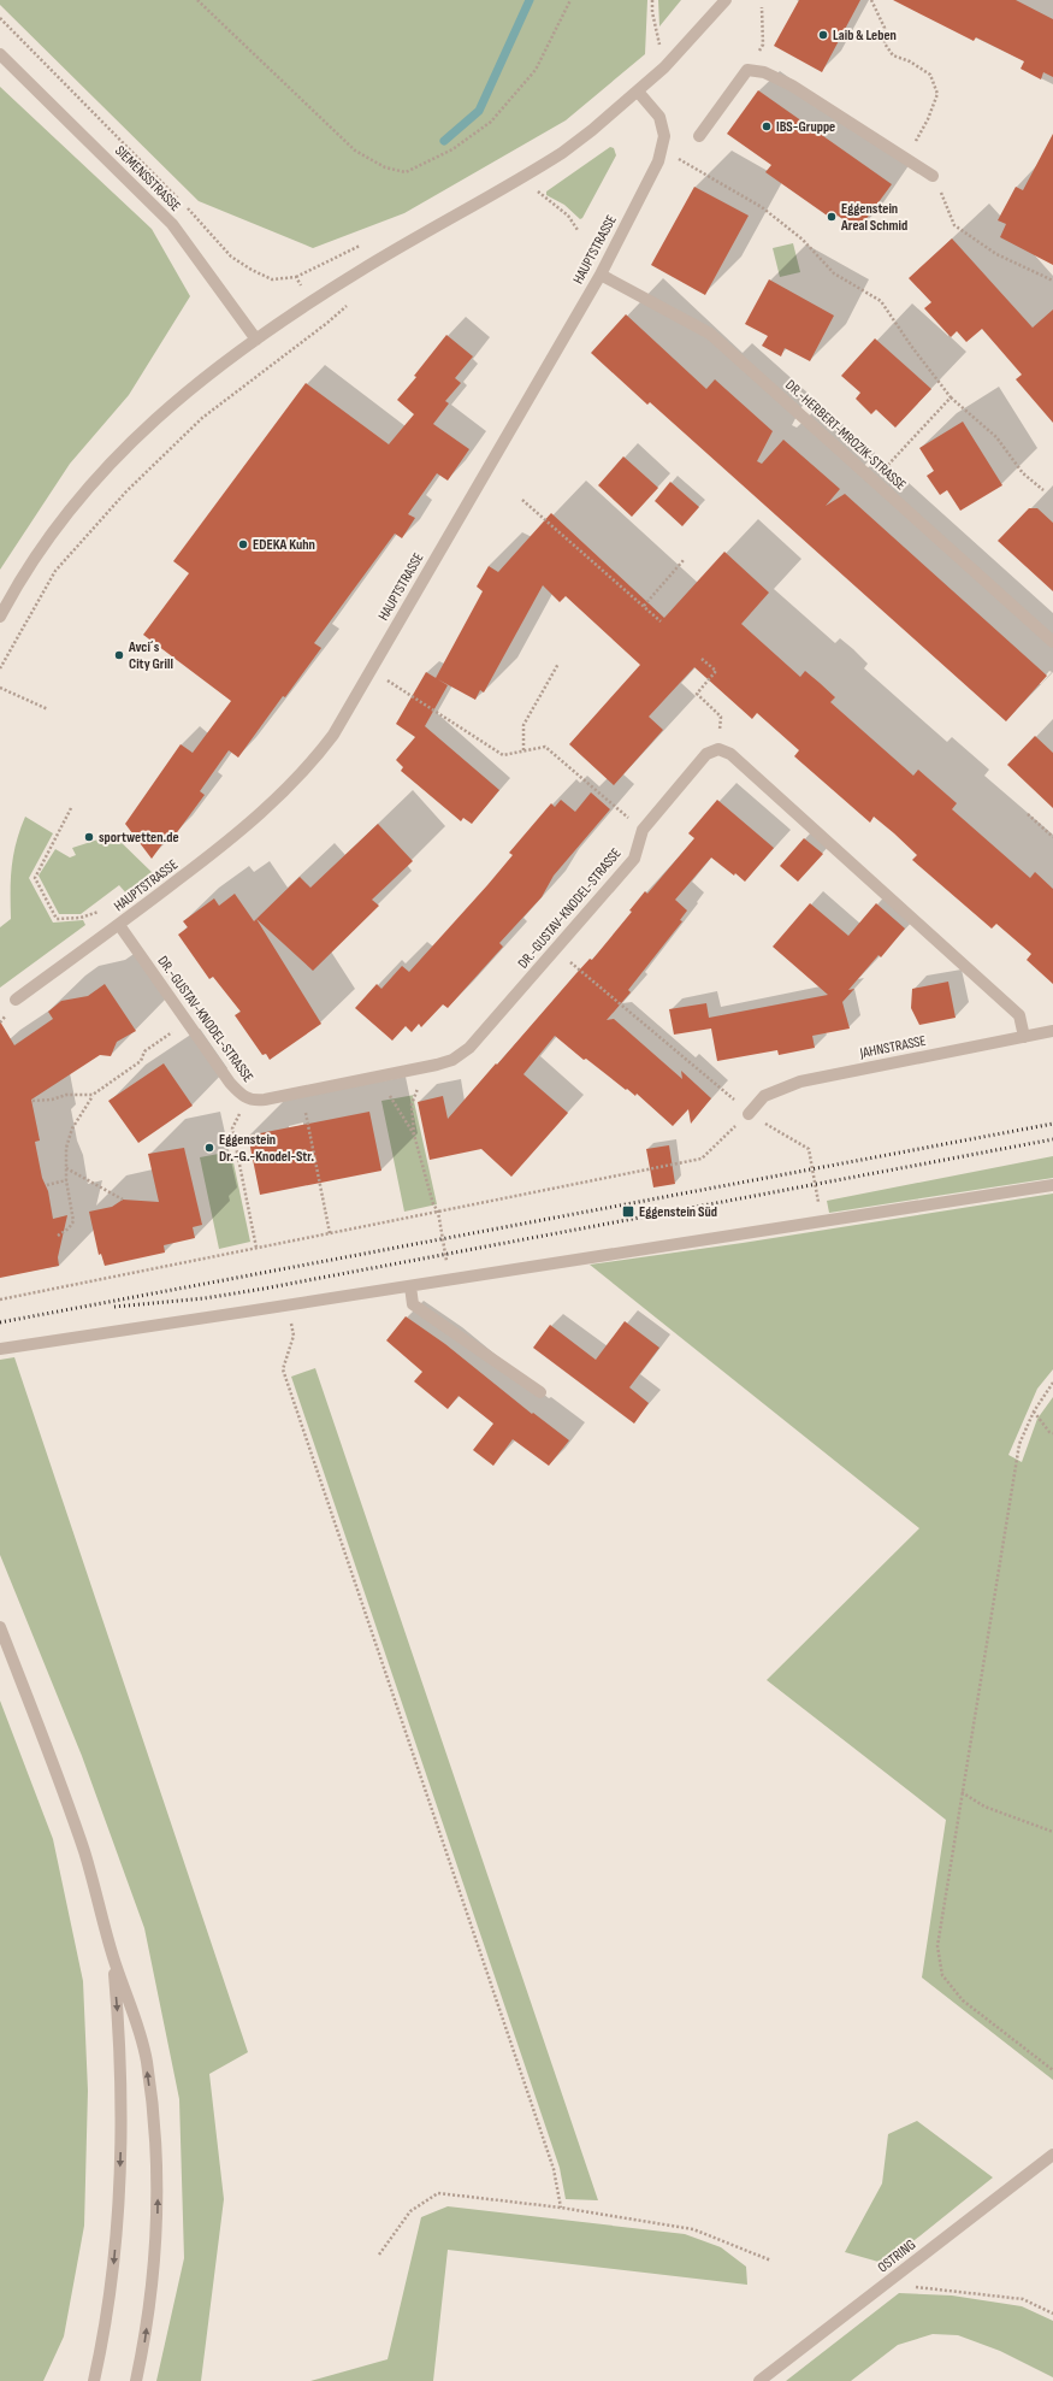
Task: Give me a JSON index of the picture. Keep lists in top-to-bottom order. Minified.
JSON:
{"streets":{"street":["SIEMENSSTRASSE","HAUPTSTRASSE","DR.-HERBERT-MROZIK-STRASSE","DR.-GUSTAV-KNODEL-STRASSE","JAHNSTRASSE","OSTRING"]},"crossings":[["HAUPTSTRASSE","DR.-HERBERT-MROZIK-STRASSE"],["HAUPTSTRASSE","DR.-GUSTAV-KNODEL-STRASSE"]],"places":{"other":["Laib & Leben","IBS-Gruppe","Eggenstein Areal Schmid","EDEKA Kuhn","Avci´s City Grill","sportwetten.de","Eggenstein Dr.-G.-Knodel-Str."],"transit":["Eggenstein Süd"]}}
